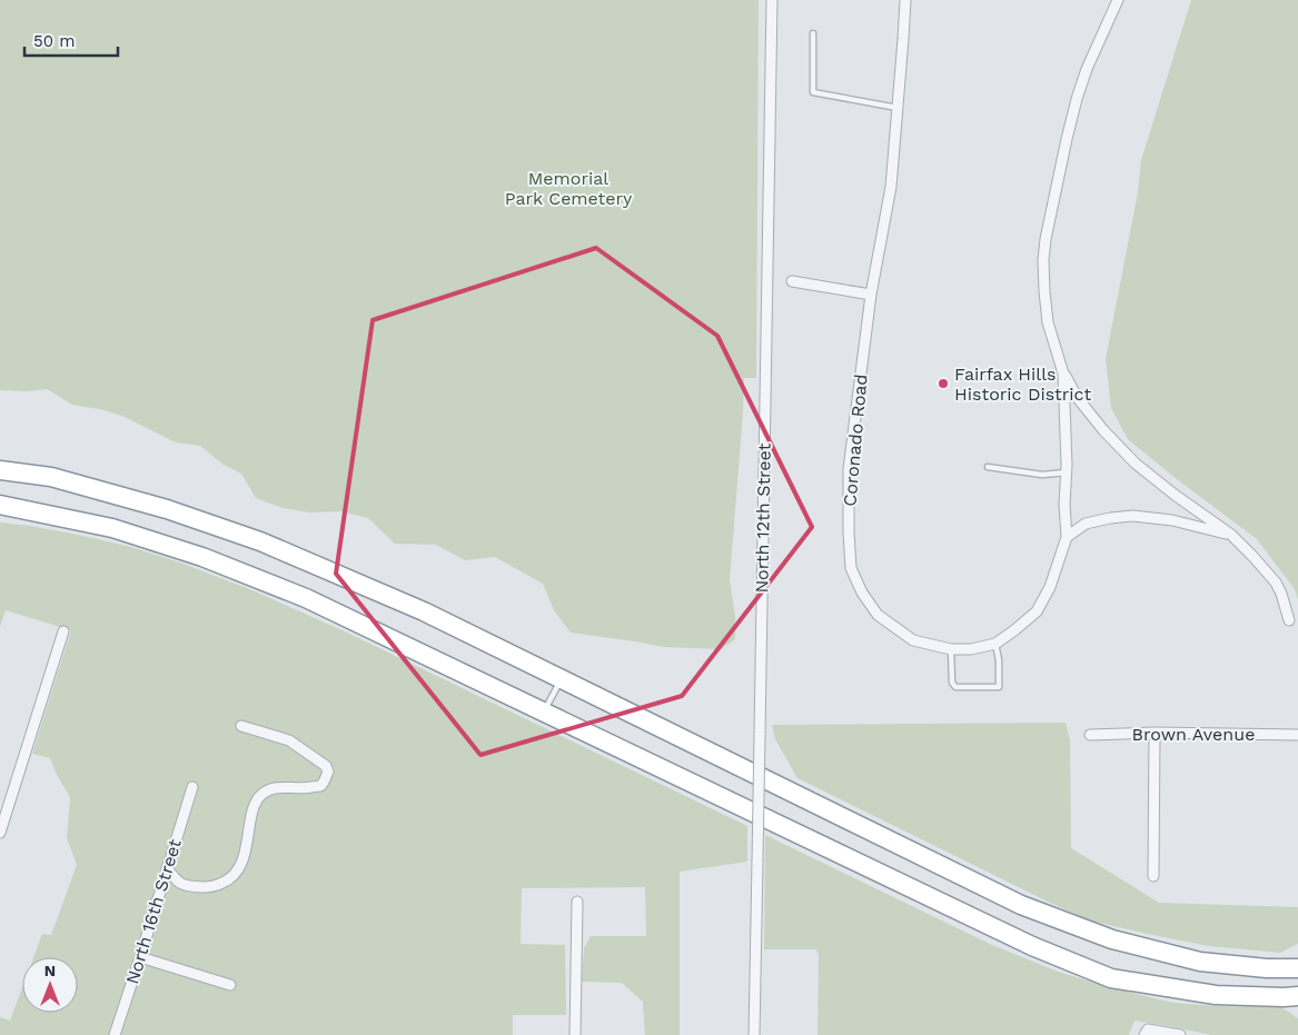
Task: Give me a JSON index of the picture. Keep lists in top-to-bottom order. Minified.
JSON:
{"streets":{"street":["Coronado Road","North 12th Street","Brown Avenue","North 16th Street"]},"parks":["Memorial Park Cemetery"],"places":["Fairfax Hills Historic District"],"scale_bar":"50 m","north":"top"}
